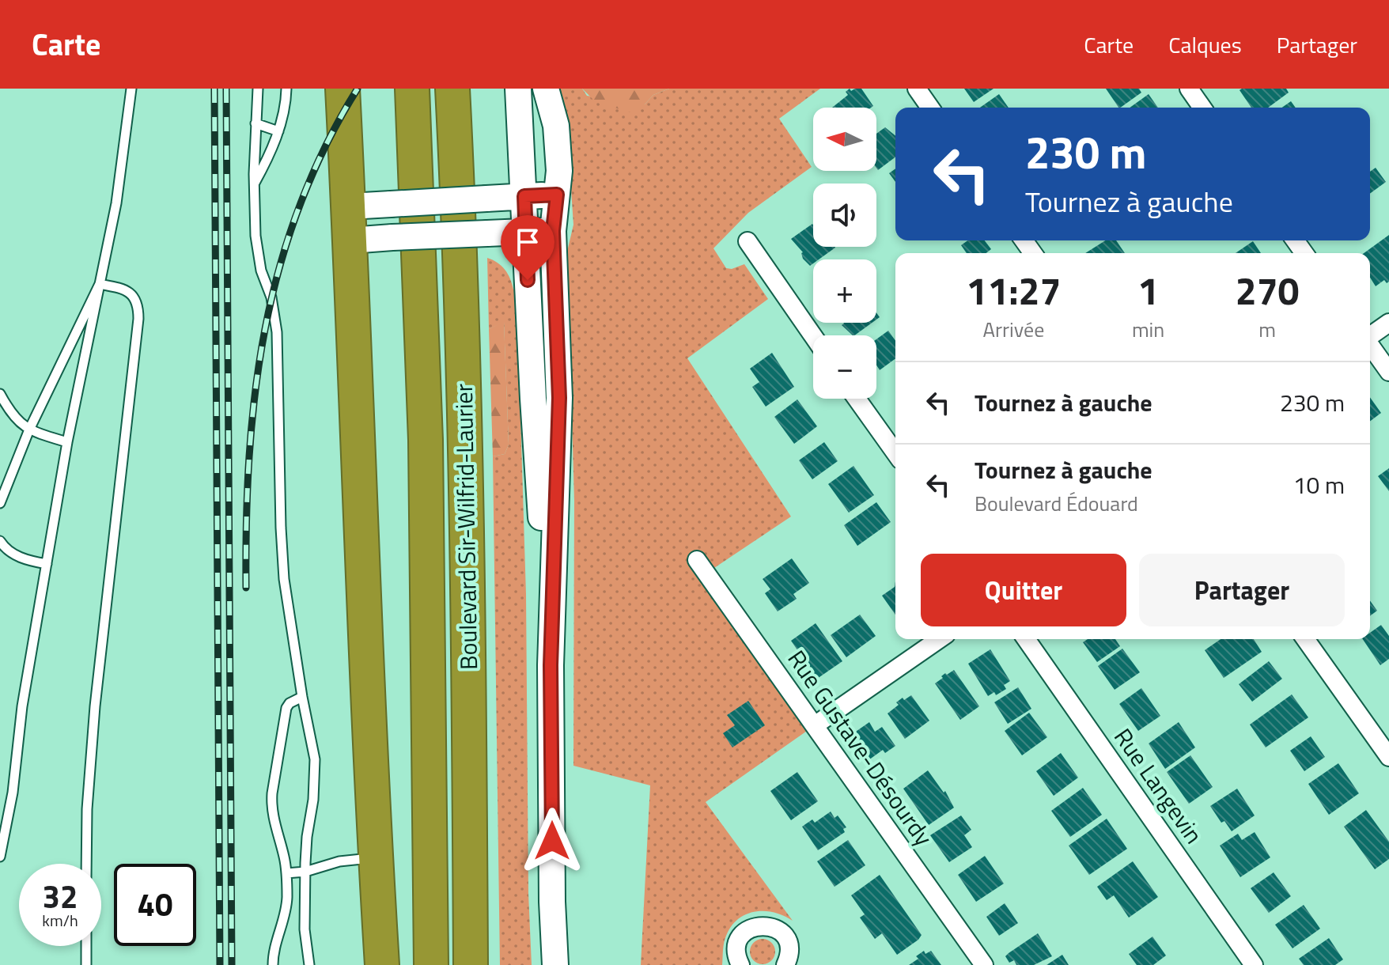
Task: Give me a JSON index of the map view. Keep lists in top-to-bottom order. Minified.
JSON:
{"streets":{"highway":["Boulevard Sir-Wilfrid-Laurier"],"street":["Rue Gustave-Désourdy","Rue Langevin"]},"north":"left","page":{"header":"Carte","nav":["Carte","Calques","Partager"],"map_buttons":["+","−"],"turn":["230 m","Tournez à gauche"],"eta":["11:27","Arrivée","1","min","270","m"],"list":[{"name":"Tournez à gauche","value":"230 m"},{"name":"Tournez à gauche","note":"Boulevard Édouard","value":"10 m"}],"buttons":["Quitter","Partager"],"speed":"32 km/h","limit":"40"}}
